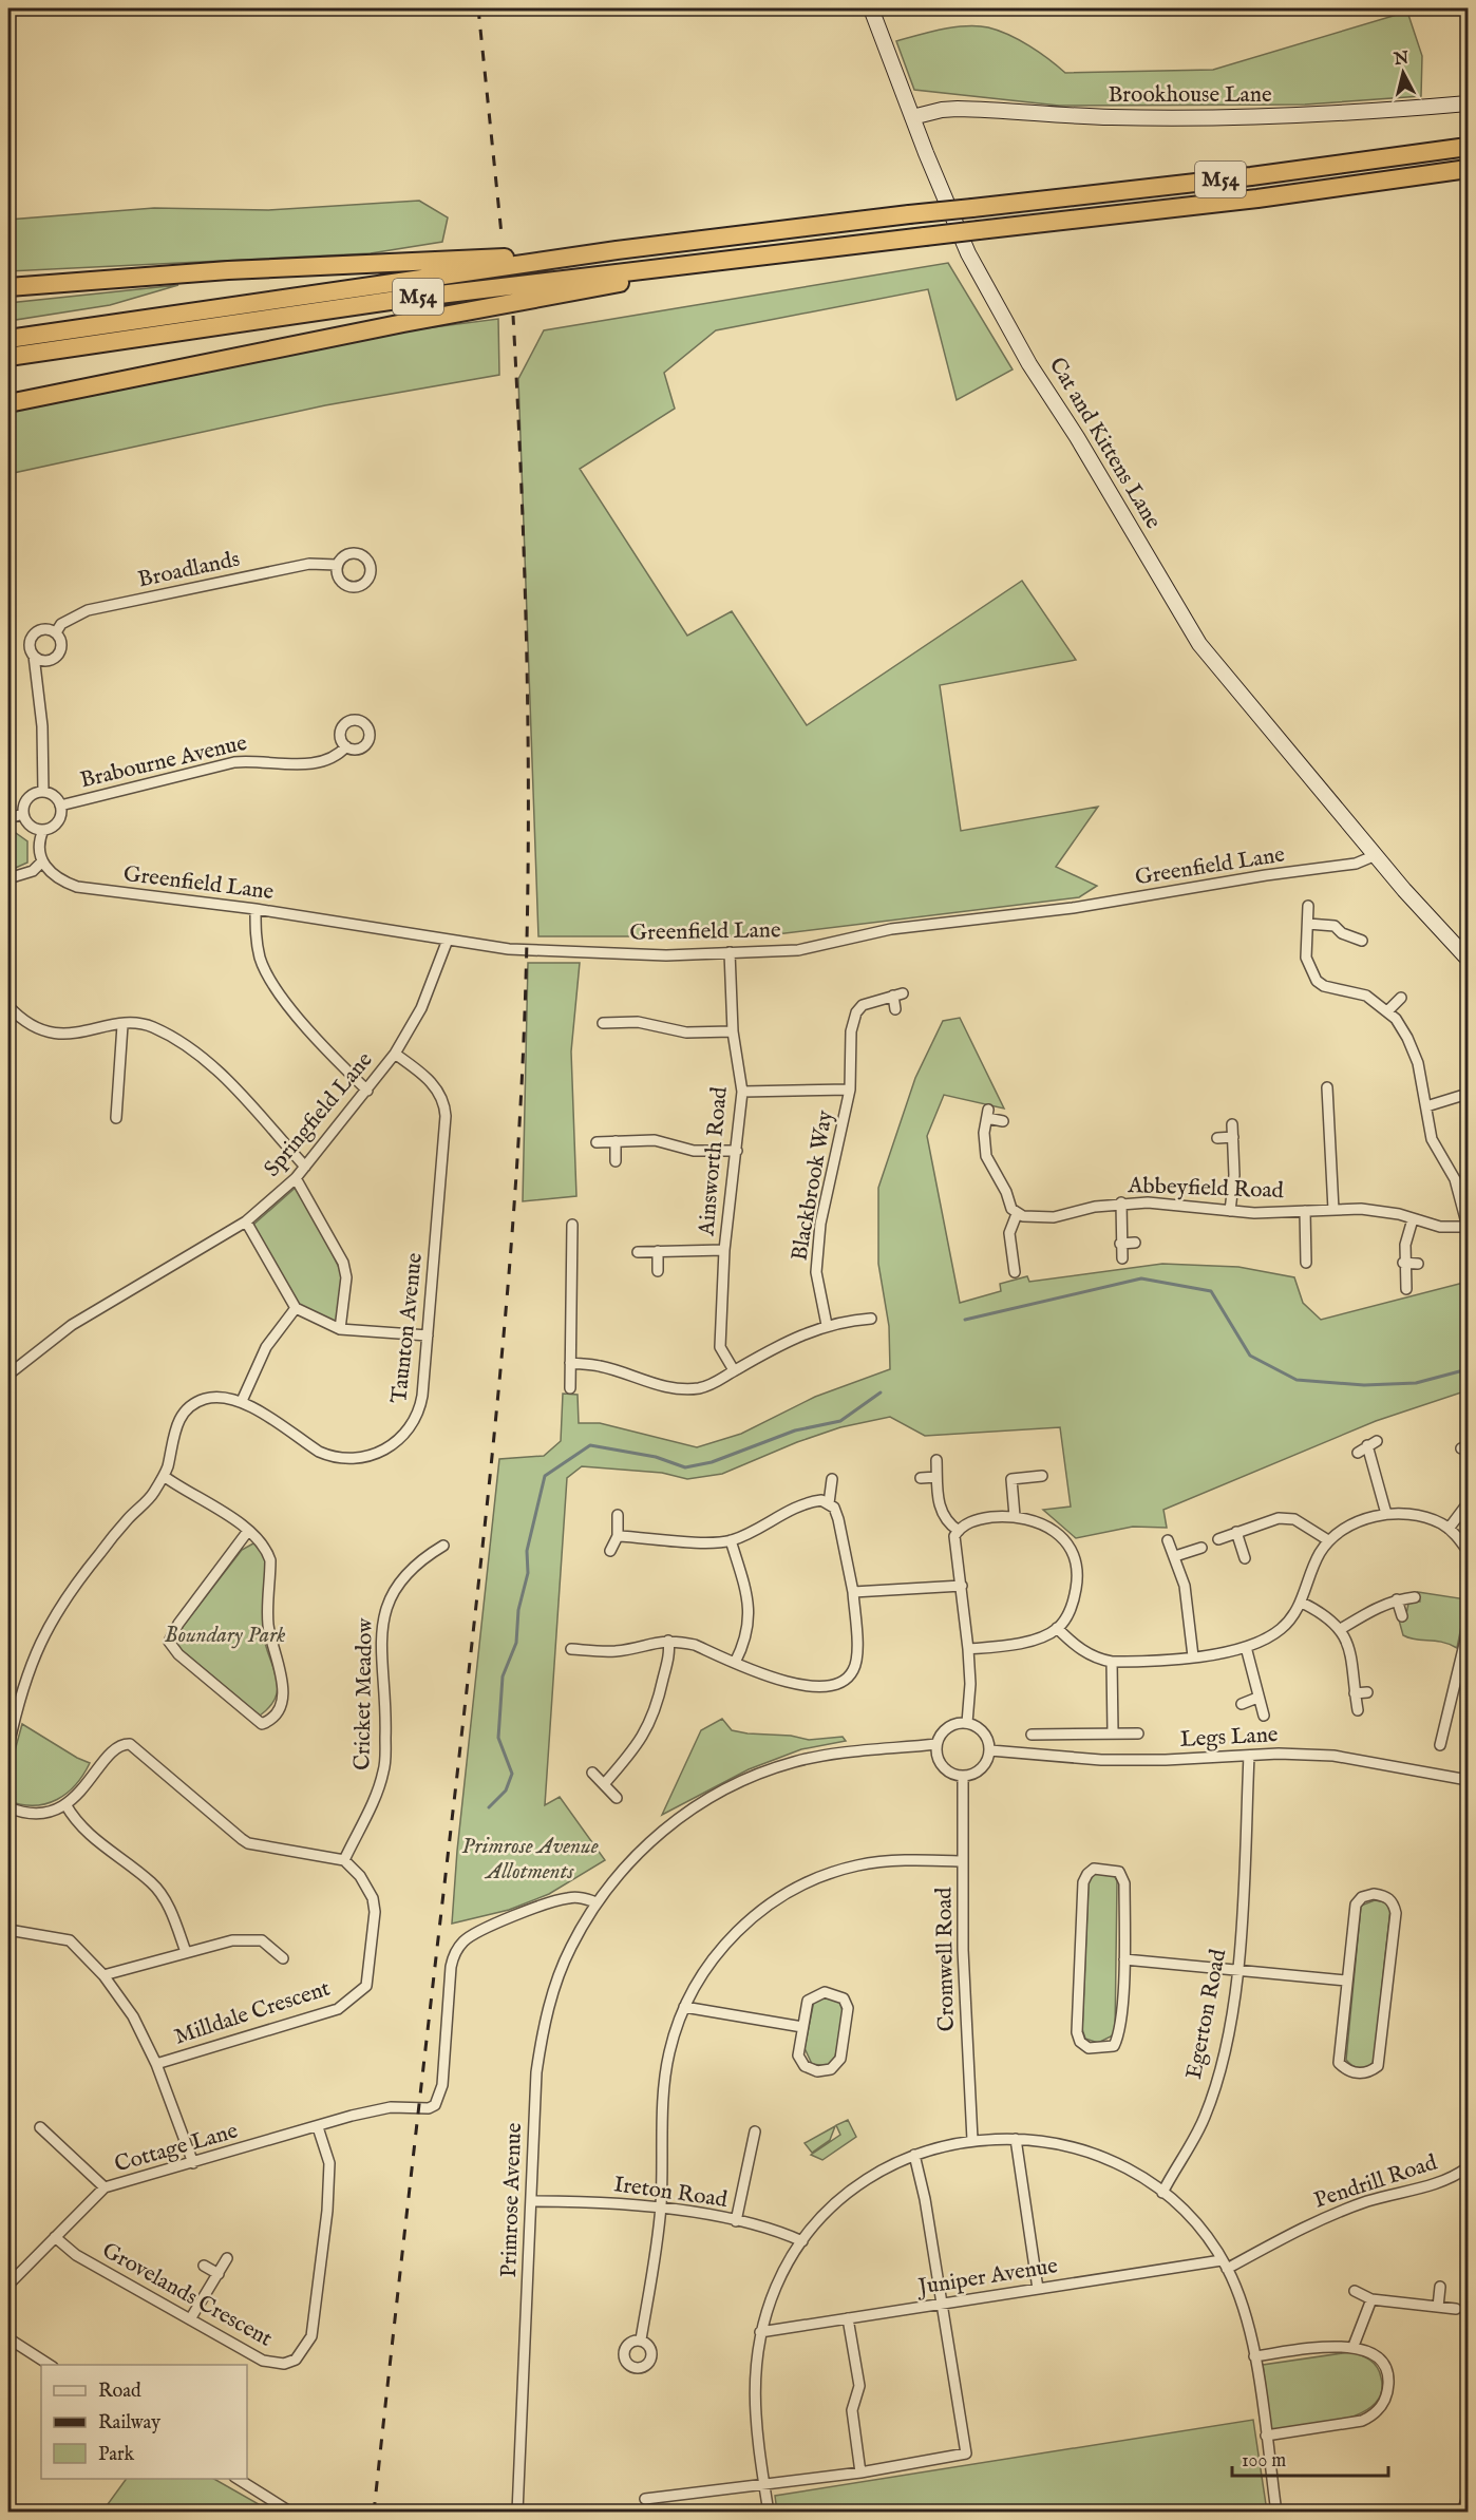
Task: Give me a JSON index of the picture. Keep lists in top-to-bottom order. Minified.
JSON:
{"streets":{"highway":["M54"],"street":["Brookhouse Lane","Cat and Kittens Lane","Broadlands","Brabourne Avenue","Greenfield Lane","Springfield Lane","Ainsworth Road","Blackbrook Way","Abbeyfield Road","Taunton Avenue","Cricket Meadow","Legs Lane","Cromwell Road","Milldale Crescent","Egerton Road","Cottage Lane","Pendrill Road","Ireton Road","Primrose Avenue","Juniper Avenue","Grovelands Crescent"]},"crossings":[["Brookhouse Lane","Cat and Kittens Lane"],["Cat and Kittens Lane","Greenfield Lane"],["Greenfield Lane","Springfield Lane"],["Greenfield Lane","Ainsworth Road"],["Springfield Lane","Taunton Avenue"],["Ainsworth Road","Blackbrook Way"],["Cricket Meadow","Milldale Crescent"],["Legs Lane","Cromwell Road"],["Legs Lane","Egerton Road"],["Legs Lane","Primrose Avenue"],["Cromwell Road","Primrose Avenue"],["Cottage Lane","Primrose Avenue"],["Cottage Lane","Grovelands Crescent"],["Pendrill Road","Juniper Avenue"],["Ireton Road","Primrose Avenue"]],"parks":["Boundary Park","Primrose Avenue Allotments"],"legend":["Road","Railway","Park"],"scale_bar":"100 m","north":"top"}
